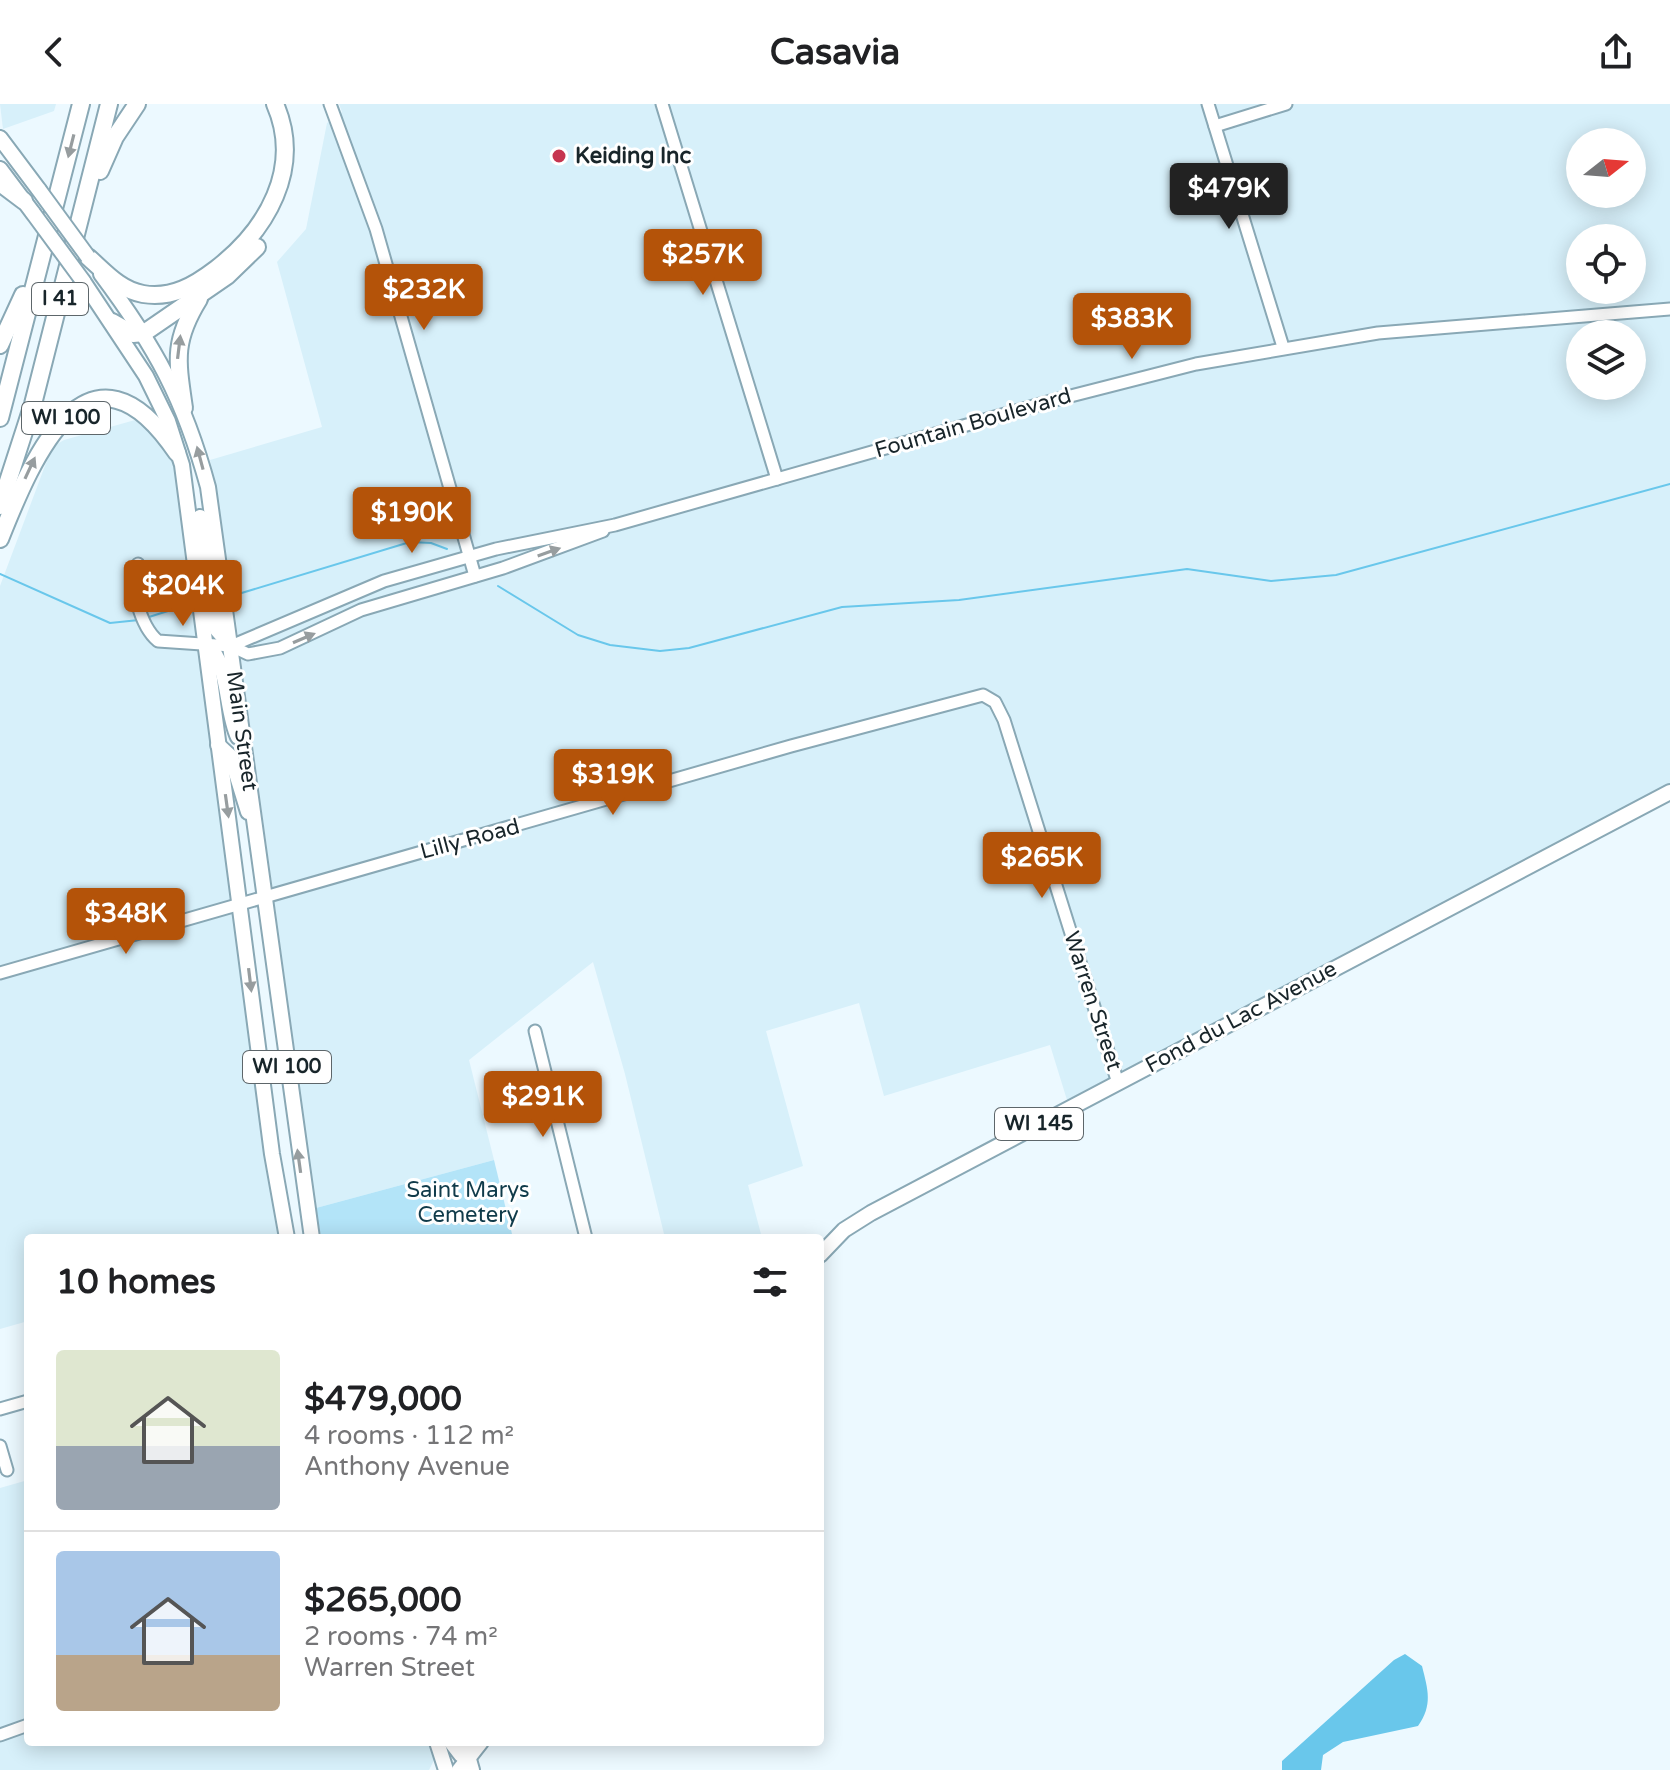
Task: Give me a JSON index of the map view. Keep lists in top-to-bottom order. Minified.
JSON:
{"streets":{"highway":["I 41","WI 100"],"main road":["Main Street","Fond du Lac Avenue","WI 145"],"street":["Fountain Boulevard","Lilly Road","Warren Street"]},"crossings":[["WI 100","Main Street"],["Fountain Boulevard","Main Street"],["Main Street","Lilly Road"],["Lilly Road","Warren Street"],["Warren Street","Fond du Lac Avenue"]],"parks":["Saint Marys Cemetery"],"places":["Keiding Inc"],"north":"right","page":{"header":"Casavia","price":["$479K","$257K","$232K","$383K","$190K","$204K","$319K","$265K","$348K","$291K"],"heading":"10 homes","list":[{"name":"$479,000","note":"4 rooms · 112 m² · Anthony Avenue"},{"name":"$265,000","note":"2 rooms · 74 m² · Warren Street"}]}}
